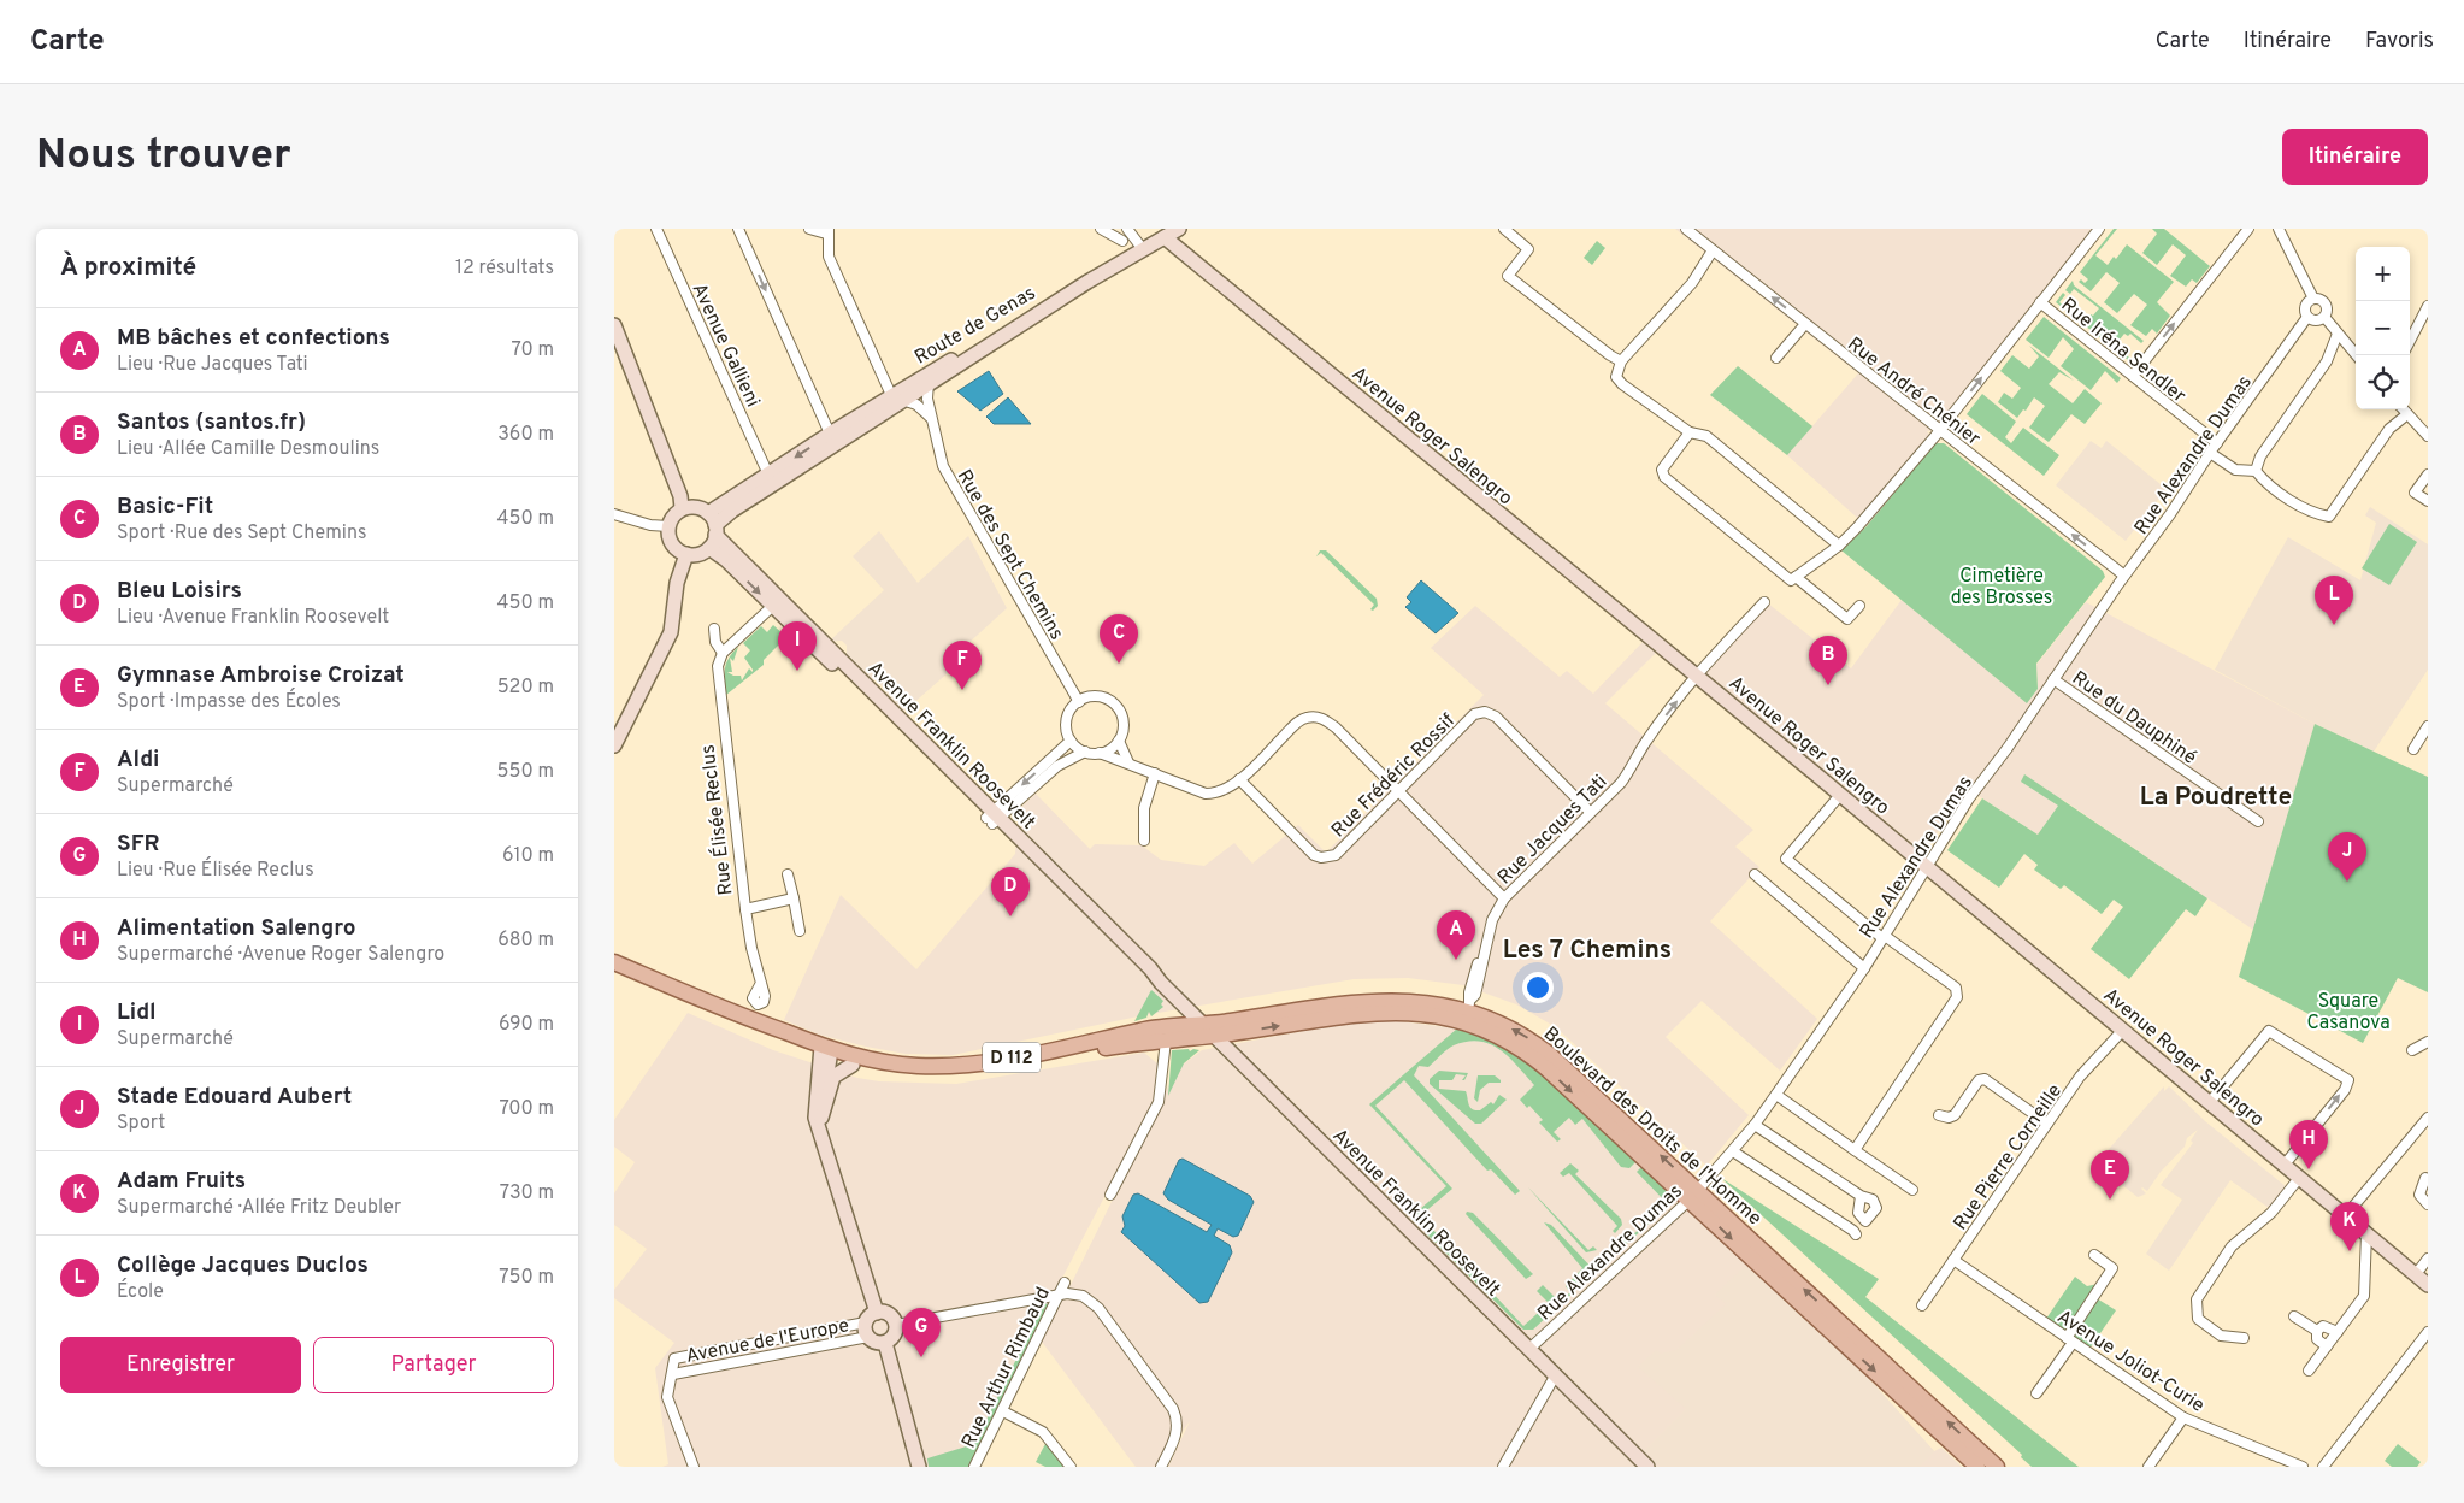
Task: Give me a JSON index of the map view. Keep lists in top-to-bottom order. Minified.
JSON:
{"streets":{"main road":["D 112","Boulevard des Droits de l'Homme"],"street":["Route de Genas","Avenue Gallieni","Rue Iréna Sendler","Rue André Chénier","Avenue Roger Salengro","Rue Alexandre Dumas","Rue des Sept Chemins","Rue du Dauphiné","Avenue Franklin Roosevelt","Rue Frédéric Rossif","Rue Élisée Reclus","Rue Jacques Tati","Rue Pierre Corneille","Avenue de l'Europe","Avenue Joliot-Curie","Rue Arthur Rimbaud"]},"crossings":[["Route de Genas","Avenue Gallieni"],["Route de Genas","Avenue Roger Salengro"],["Route de Genas","Rue des Sept Chemins"],["Route de Genas","Avenue Franklin Roosevelt"],["Rue Iréna Sendler","Rue Alexandre Dumas"],["Rue André Chénier","Rue Alexandre Dumas"],["Avenue Roger Salengro","Rue Alexandre Dumas"],["Avenue Roger Salengro","Rue Jacques Tati"],["Avenue Roger Salengro","Rue Pierre Corneille"],["Rue Alexandre Dumas","Rue du Dauphiné"],["Rue Alexandre Dumas","Avenue Franklin Roosevelt"],["Rue Alexandre Dumas","Boulevard des Droits de l'Homme"],["Avenue Franklin Roosevelt","D 112"],["Avenue Franklin Roosevelt","Boulevard des Droits de l'Homme"],["Rue Frédéric Rossif","Rue Jacques Tati"],["Rue Jacques Tati","Boulevard des Droits de l'Homme"],["D 112","Boulevard des Droits de l'Homme"],["Rue Pierre Corneille","Avenue Joliot-Curie"]],"one_way":["Rue André Chénier"],"districts":["La Poudrette","Les 7 Chemins"],"parks":["Cimetière des Brosses","Square Casanova"],"page":{"header":"Carte","nav":["Carte","Itinéraire","Favoris"],"buttons":["Itinéraire",["Enregistrer","Partager"]],"title":"Nous trouver","heading":["À proximité","12 résultats"],"map_buttons":["+","−"],"list":[{"mark":"A","name":"MB bâches et confections","note":"Lieu · Rue Jacques Tati","value":"70 m"},{"mark":"B","name":"Santos (santos.fr)","note":"Lieu · Allée Camille Desmoulins","value":"360 m"},{"mark":"C","name":"Basic-Fit","note":"Sport · Rue des Sept Chemins","value":"450 m"},{"mark":"D","name":"Bleu Loisirs","note":"Lieu · Avenue Franklin Roosevelt","value":"450 m"},{"mark":"E","name":"Gymnase Ambroise Croizat","note":"Sport · Impasse des Écoles","value":"520 m"},{"mark":"F","name":"Aldi","note":"Supermarché","value":"550 m"},{"mark":"G","name":"SFR","note":"Lieu · Rue Élisée Reclus","value":"610 m"},{"mark":"H","name":"Alimentation Salengro","note":"Supermarché · Avenue Roger Salengro","value":"680 m"},{"mark":"I","name":"Lidl","note":"Supermarché","value":"690 m"},{"mark":"J","name":"Stade Edouard Aubert","note":"Sport","value":"700 m"},{"mark":"K","name":"Adam Fruits","note":"Supermarché · Allée Fritz Deubler","value":"730 m"},{"mark":"L","name":"Collège Jacques Duclos","note":"École","value":"750 m"}],"pins":["L","C","I","B","F","J","D","A","H","E","K","G"]}}
